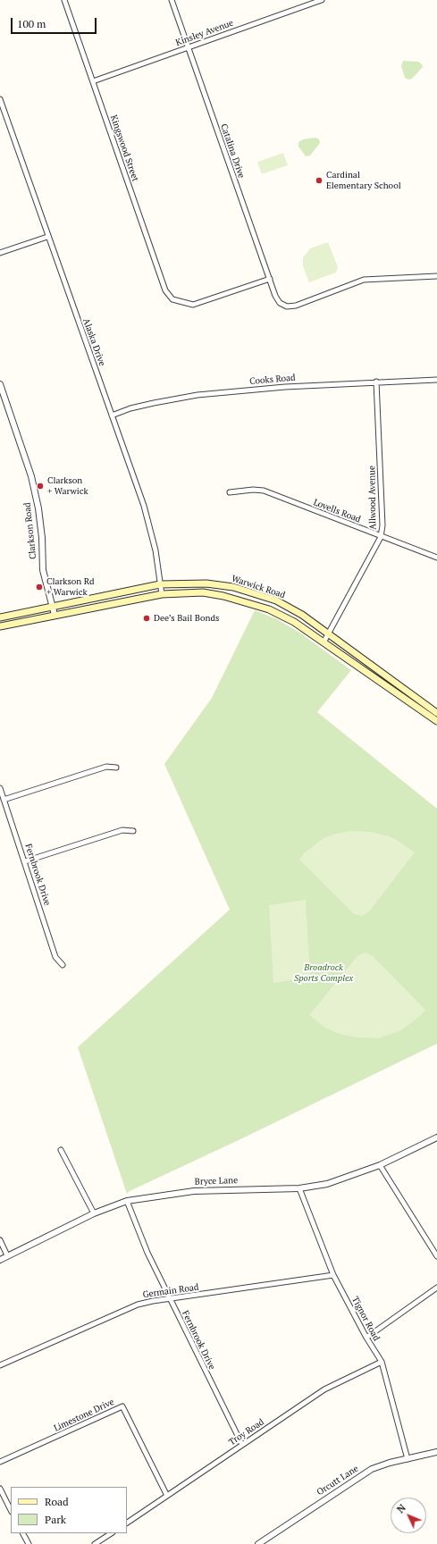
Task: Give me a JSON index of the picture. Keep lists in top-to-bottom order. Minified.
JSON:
{"streets":{"main road":["Warwick Road"],"street":["Kinsley Avenue","Kingswood Street","Catalina Drive","Alaska Drive","Cooks Road","Allwood Avenue","Lovells Road","Clarkson Road","Fernbrook Drive","Bryce Lane","Germain Road","Tignor Road","Limestone Drive","Troy Road","Orcutt Lane"]},"crossings":[["Kinsley Avenue","Kingswood Street"],["Kinsley Avenue","Catalina Drive"],["Kingswood Street","Catalina Drive"],["Alaska Drive","Cooks Road"],["Alaska Drive","Warwick Road"],["Cooks Road","Allwood Avenue"],["Allwood Avenue","Lovells Road"],["Allwood Avenue","Warwick Road"],["Clarkson Road","Warwick Road"],["Fernbrook Drive","Bryce Lane"],["Fernbrook Drive","Germain Road"],["Fernbrook Drive","Troy Road"],["Bryce Lane","Tignor Road"],["Germain Road","Tignor Road"],["Tignor Road","Troy Road"],["Tignor Road","Orcutt Lane"],["Limestone Drive","Troy Road"]],"parks":["Broadrock Sports Complex"],"places":["Cardinal Elementary School","Clarkson + Warwick","Clarkson Rd + Warwick","Dee’s Bail Bonds"],"legend":["Road","Park"],"scale_bar":"100 m","north":"top left"}
